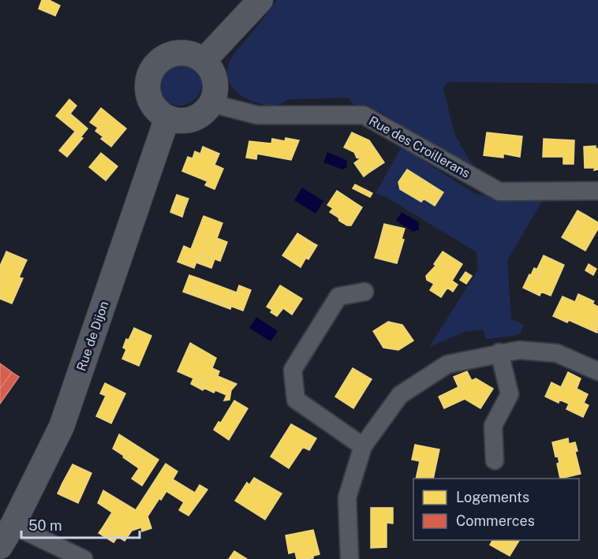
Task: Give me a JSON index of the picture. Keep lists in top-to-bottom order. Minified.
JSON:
{"streets":{"street":["Rue des Croillerans","Rue de Dijon"]},"crossings":[["Rue des Croillerans","Rue de Dijon"]],"legend":["Logements","Commerces"],"scale_bar":"50 m"}
